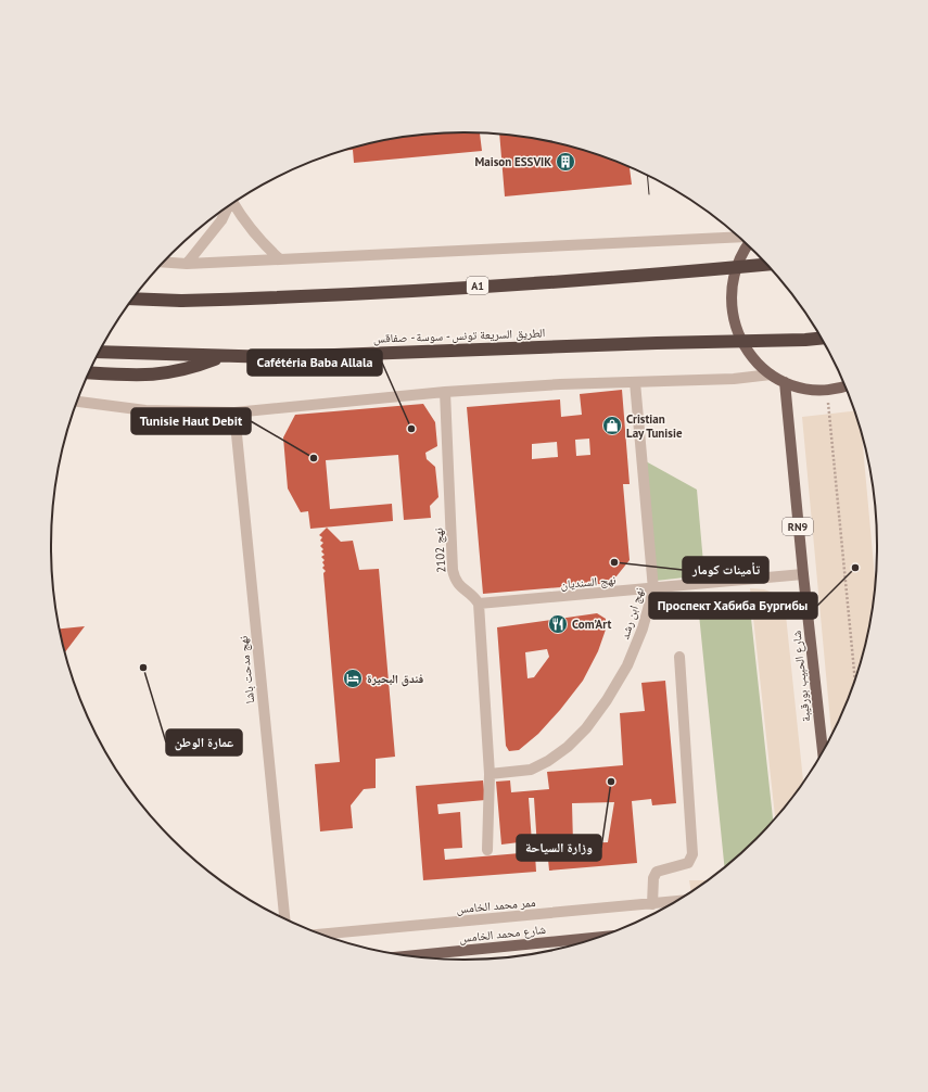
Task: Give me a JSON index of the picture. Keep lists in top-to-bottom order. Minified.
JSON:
{"streets":{"highway":["A1","الطريق السريعة تونس - سوسة - صفاقس"],"main road":["RN9","شارع الحبيب بورقيبة","شارع محمد الخامس"],"street":["نهج 2102","نهج السنديان","نهج ابن رشد","نهج مدحت باشا","ممر محمد الخامس"]},"crossings":[["نهج 2102","نهج السنديان"],["نهج السنديان","نهج ابن رشد"],["نهج السنديان","شارع الحبيب بورقيبة"]],"places":{"building":["Maison ESSVIK"],"shop":["Cristian Lay Tunisie"],"other":["Cafétéria Baba Allala","Tunisie Haut Debit","تأمينات كومار","Проспект Хабиба Бургибы","عمارة الوطن","وزارة السياحة"],"restaurant":["Com’Art"],"hotel":["فندق البحيرة"]}}
